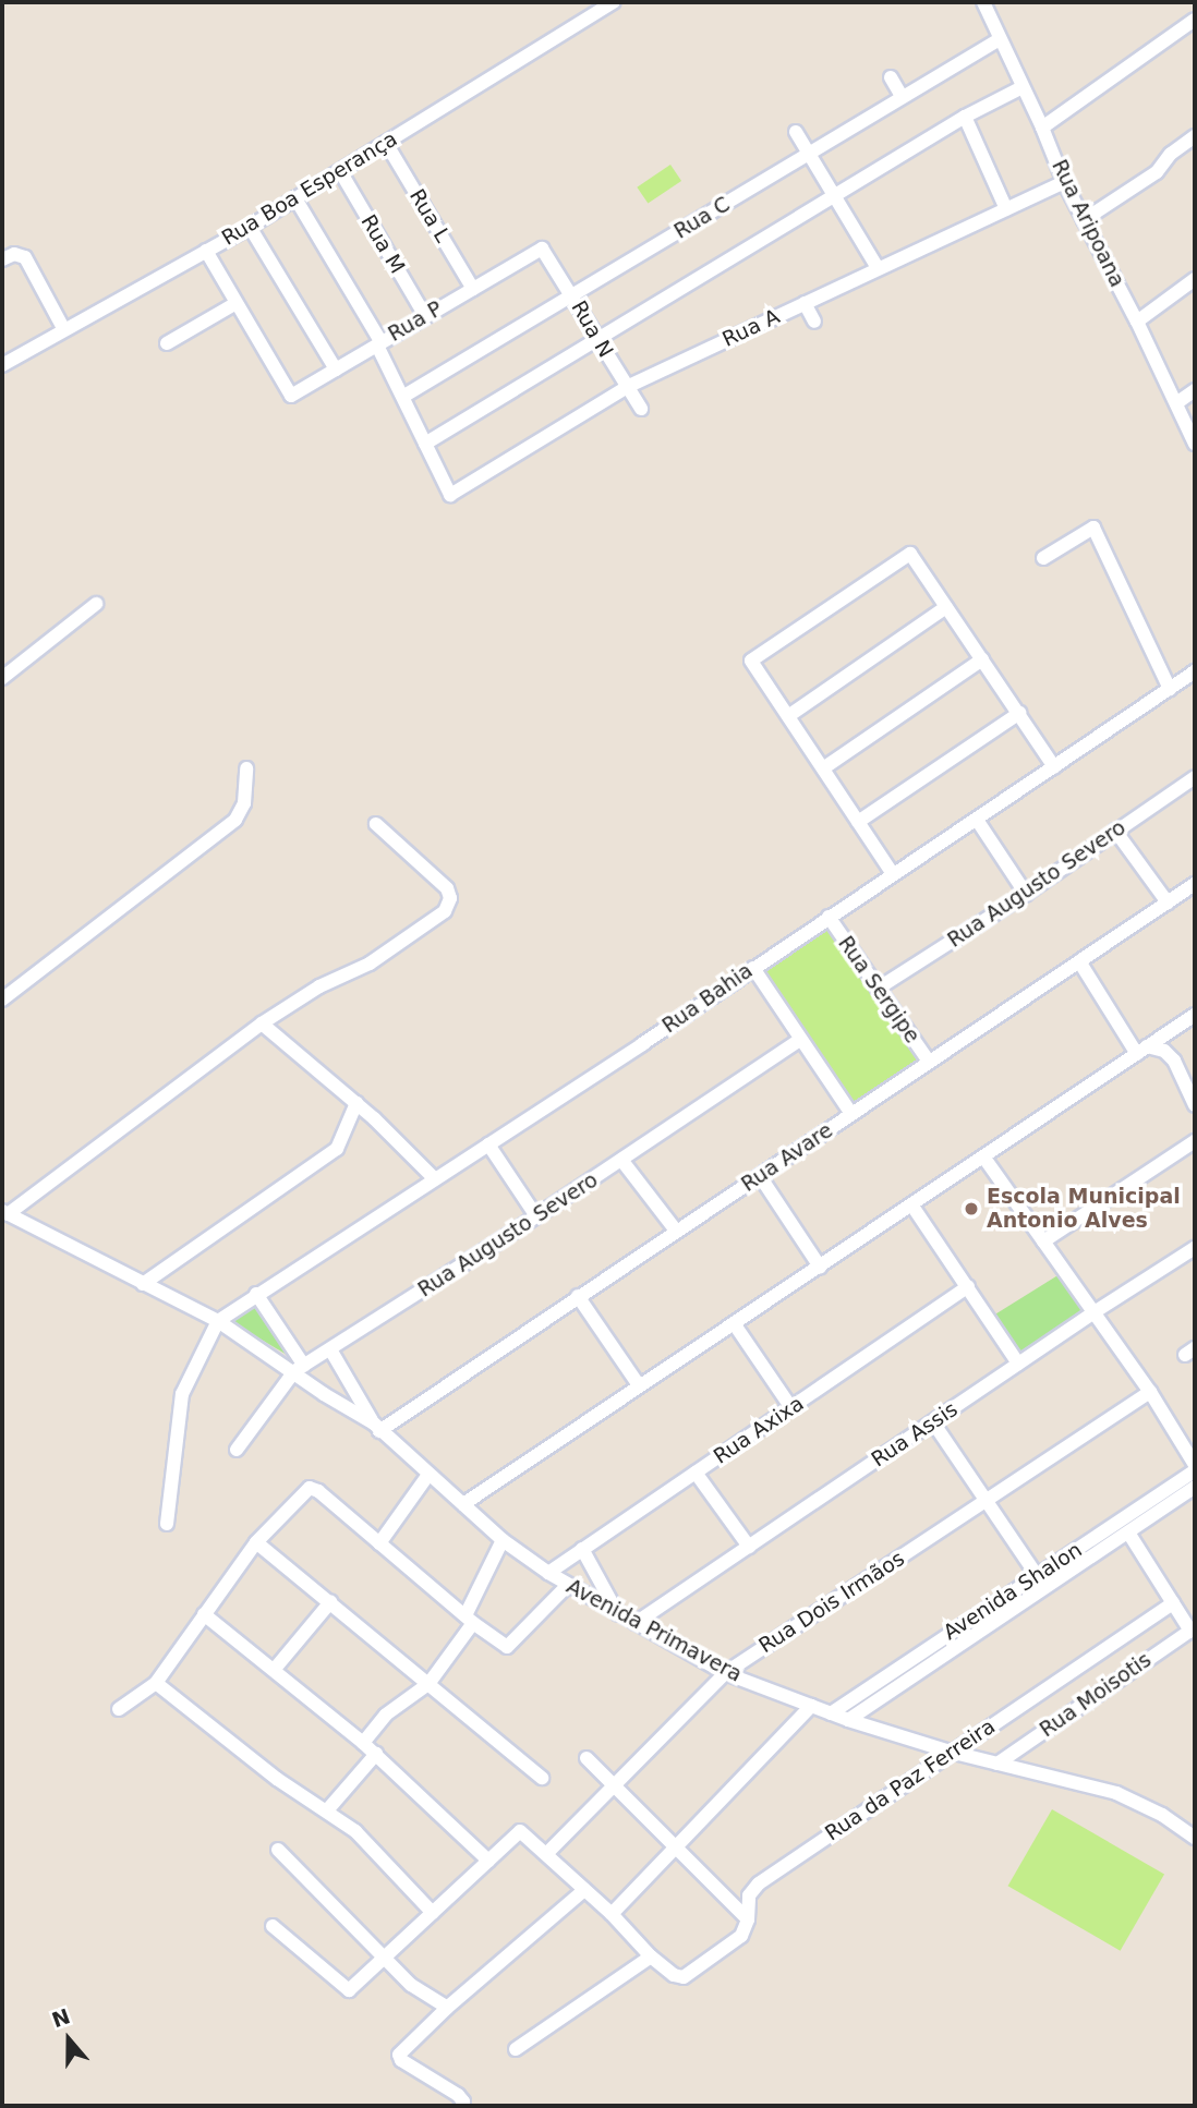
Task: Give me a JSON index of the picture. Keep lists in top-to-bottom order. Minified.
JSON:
{"streets":{"street":["Rua Boa Esperança","Rua L","Rua C","Rua Aripoana","Rua M","Rua P","Rua A","Rua N","Rua Augusto Severo","Rua Sergipe","Rua Bahia","Rua Avare","Rua Axixa","Rua Assis","Avenida Shalon","Rua Dois Irmãos","Avenida Primavera","Rua Moisotis","Rua da Paz Ferreira"]},"crossings":[["Rua Boa Esperança","Rua L"],["Rua Boa Esperança","Rua M"],["Rua L","Rua P"],["Rua C","Rua Aripoana"],["Rua C","Rua N"],["Rua Aripoana","Rua A"],["Rua M","Rua P"],["Rua P","Rua N"],["Rua A","Rua N"],["Rua Augusto Severo","Rua Sergipe"],["Rua Augusto Severo","Avenida Primavera"],["Rua Sergipe","Rua Bahia"],["Rua Sergipe","Rua Avare"],["Rua Avare","Avenida Primavera"],["Rua Axixa","Avenida Primavera"],["Rua Assis","Avenida Primavera"],["Avenida Shalon","Avenida Primavera"],["Rua Dois Irmãos","Avenida Primavera"],["Avenida Primavera","Rua Moisotis"],["Avenida Primavera","Rua da Paz Ferreira"]],"places":["Escola Municipal Antonio Alves"],"north":"top"}
